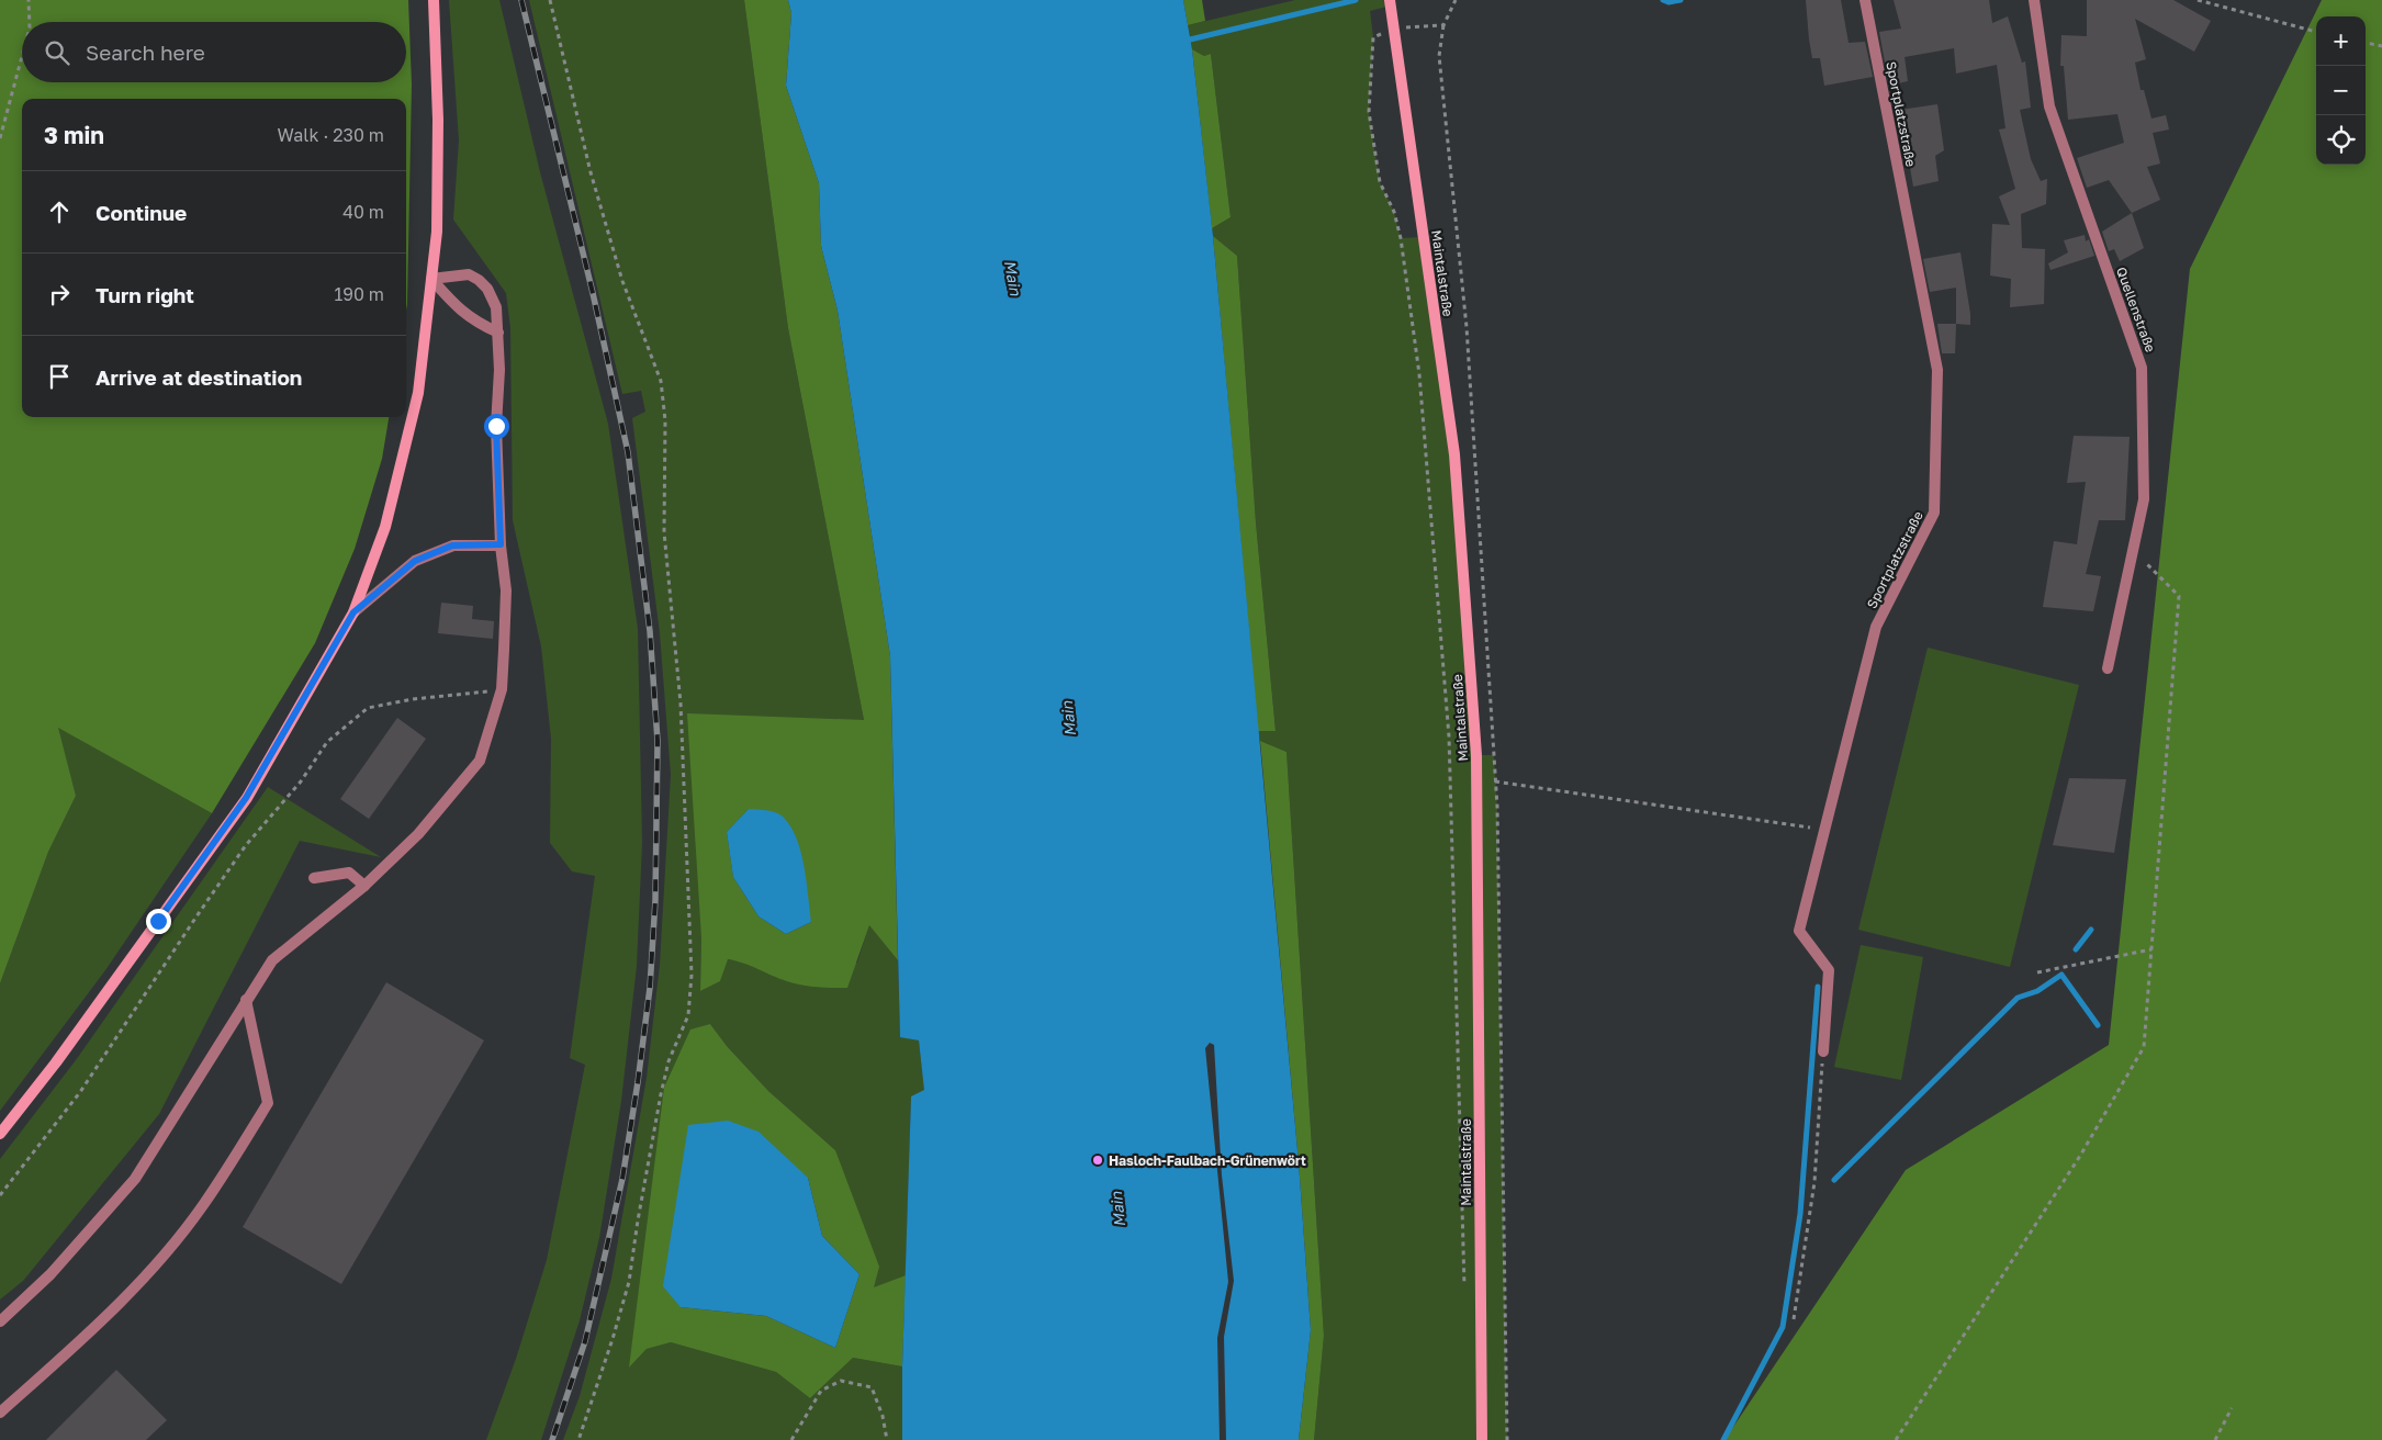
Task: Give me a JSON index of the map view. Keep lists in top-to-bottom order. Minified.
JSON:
{"streets":{"main road":["Maintalstraße"],"street":["Sportplatzstraße","Quellenstraße"]},"water":["Main"],"places":["Hasloch-Faulbach-Grünenwört"],"page":{"map_buttons":["+","−"],"search":"Search here","heading":["3 min","Walk · 230 m"],"list":[["Continue","40 m"],["Turn right","190 m"],"Arrive at destination"]}}
